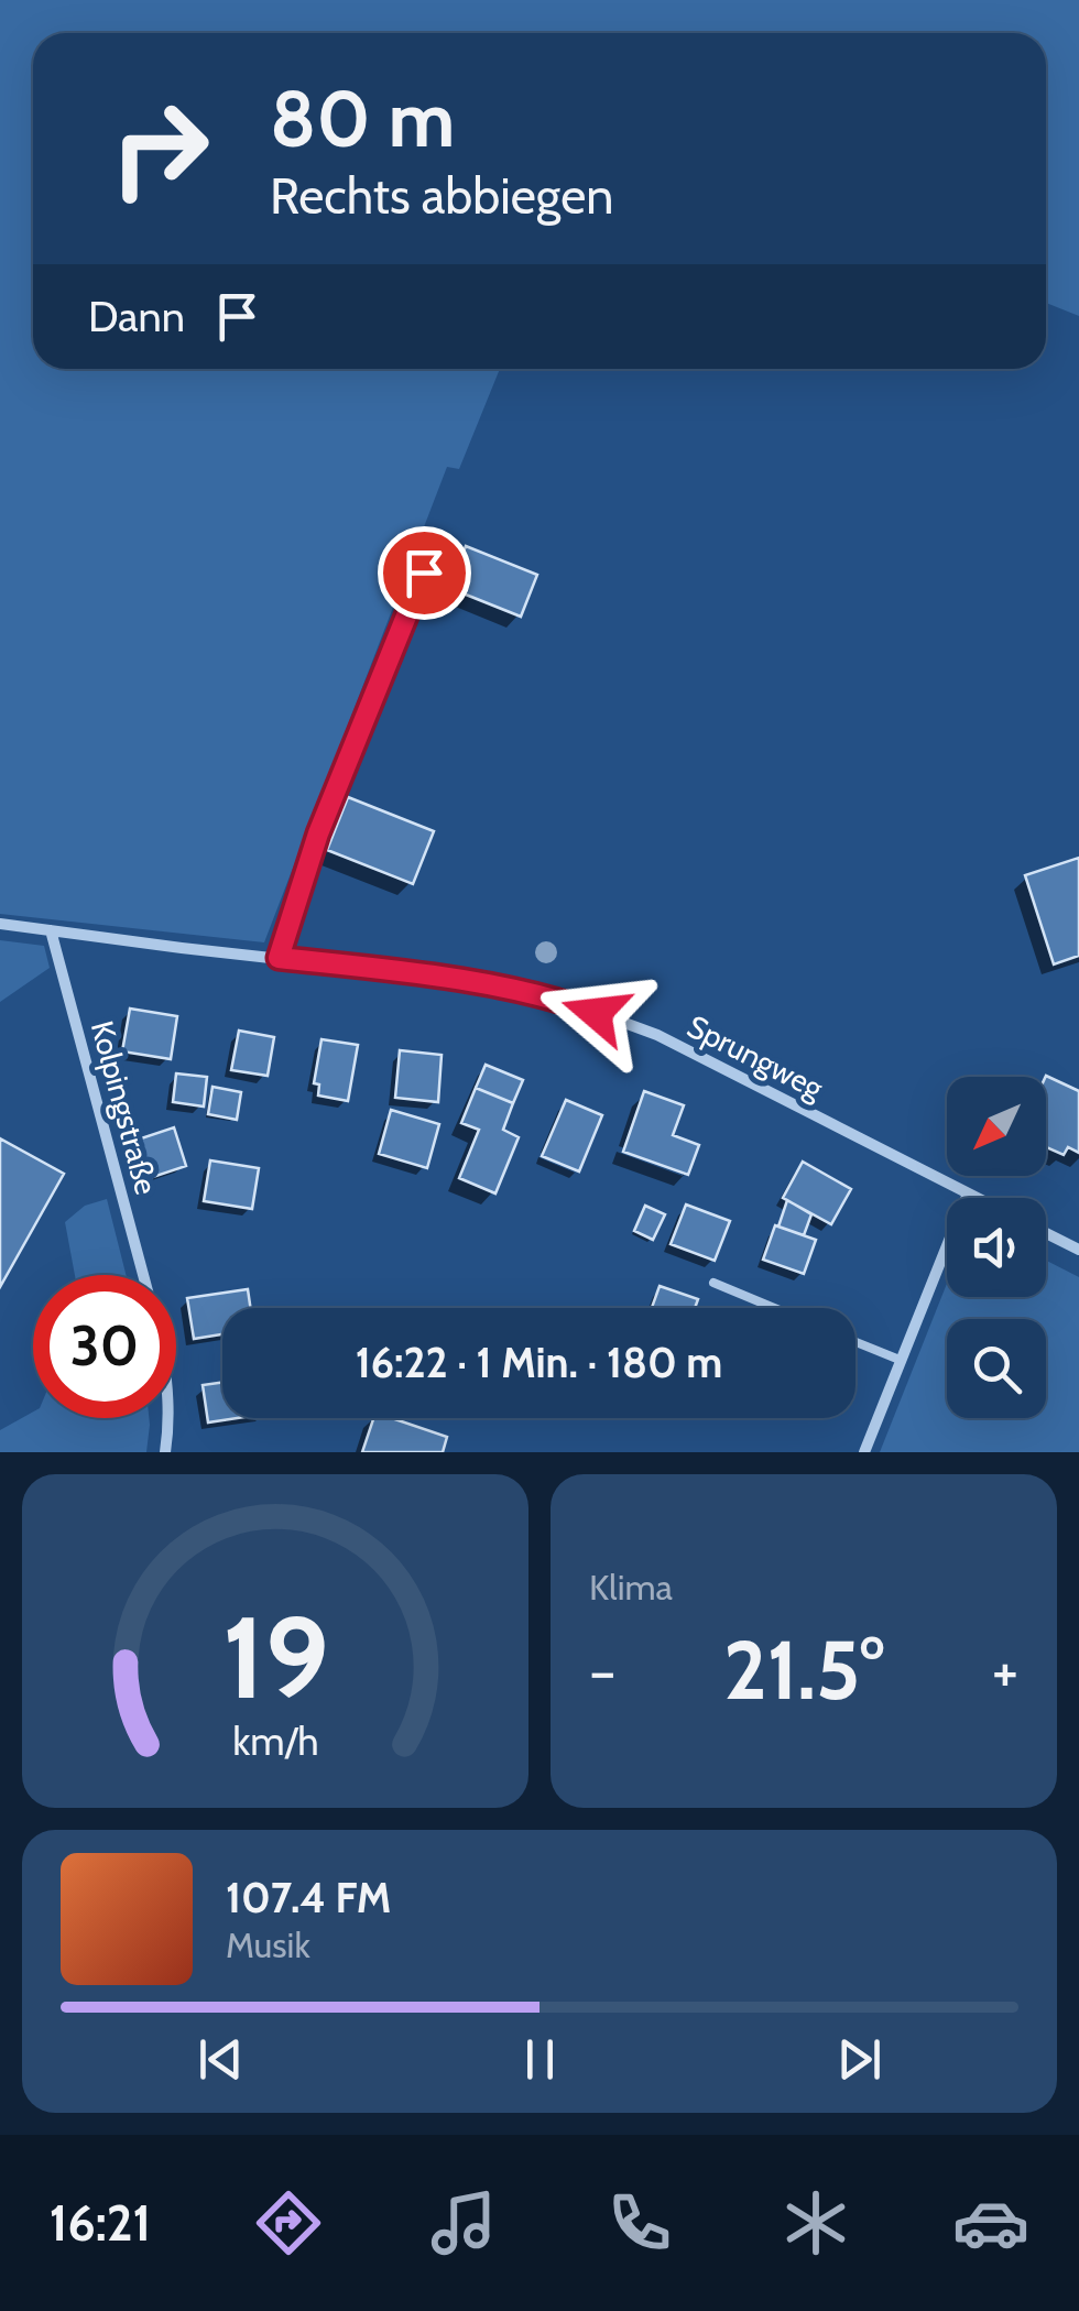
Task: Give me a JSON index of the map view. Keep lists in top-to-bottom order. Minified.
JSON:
{"streets":{"street":["Sprungweg","Kolpingstraße"]},"crossings":[["Sprungweg","Kolpingstraße"]],"north":"bottom left","page":{"turn":["80 m","Rechts abbiegen"],"then":"Dann","limit":"30","trip":"16:22 · 1 Min. · 180 m","tile":"Klima","heat":["−","21.5°","+"],"song":["107.4 FM","Musik"],"tabs":"16:21","gauge":["19","km/h"]}}
